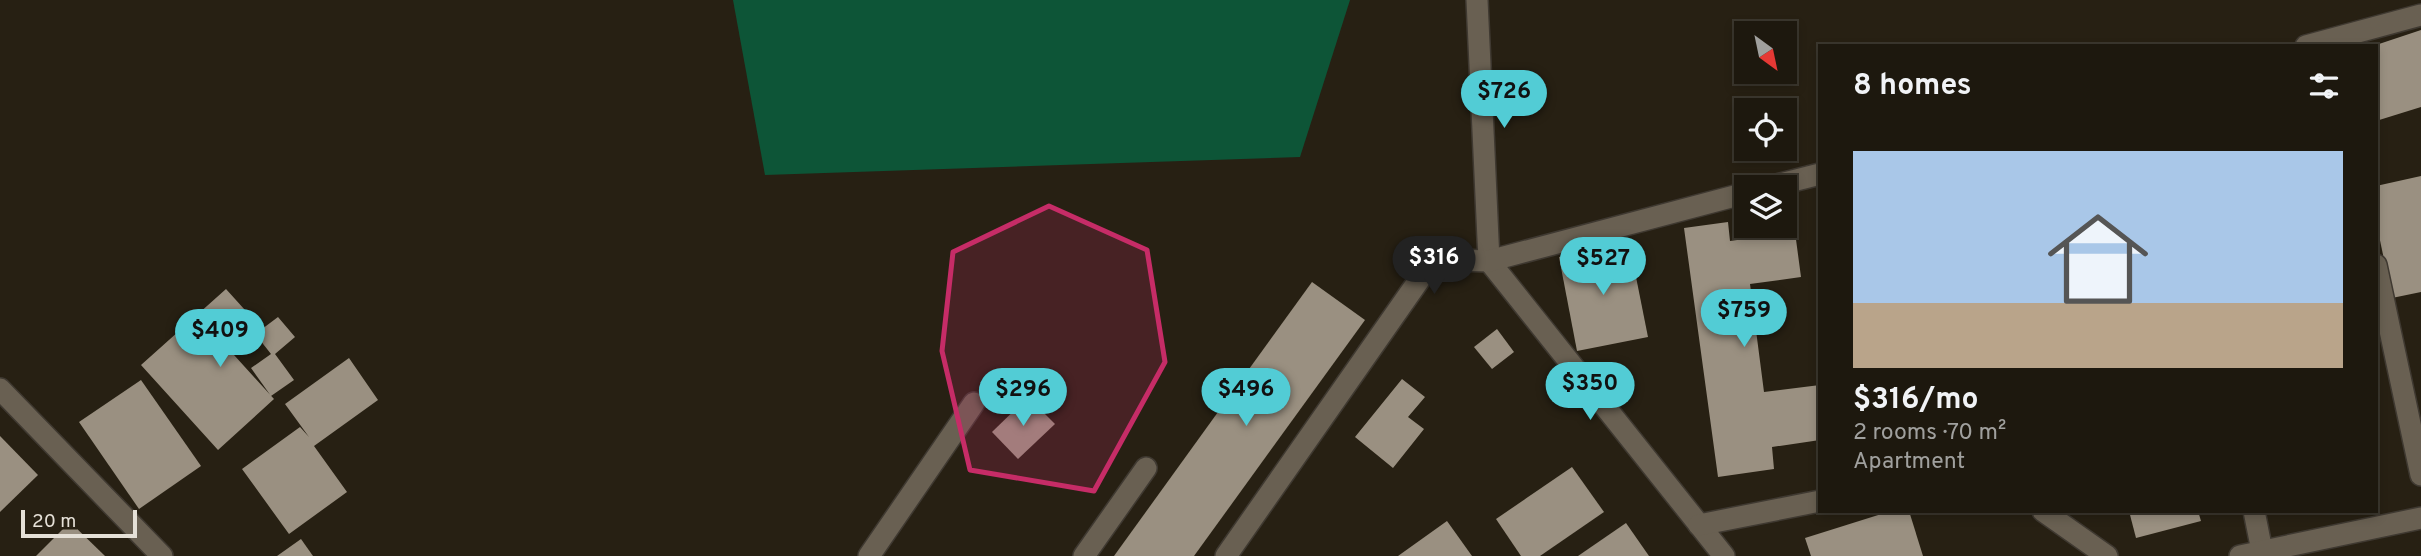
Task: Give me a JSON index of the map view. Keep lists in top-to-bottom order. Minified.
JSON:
{"scale_bar":"20 m","north":"bottom right","page":{"heading":"8 homes","price":["$726","$316","$527","$759","$409","$350","$296","$496"],"list":[{"name":"$316/mo","note":"2 rooms · 70 m² · Apartment"}],"scale":"20 m"}}
